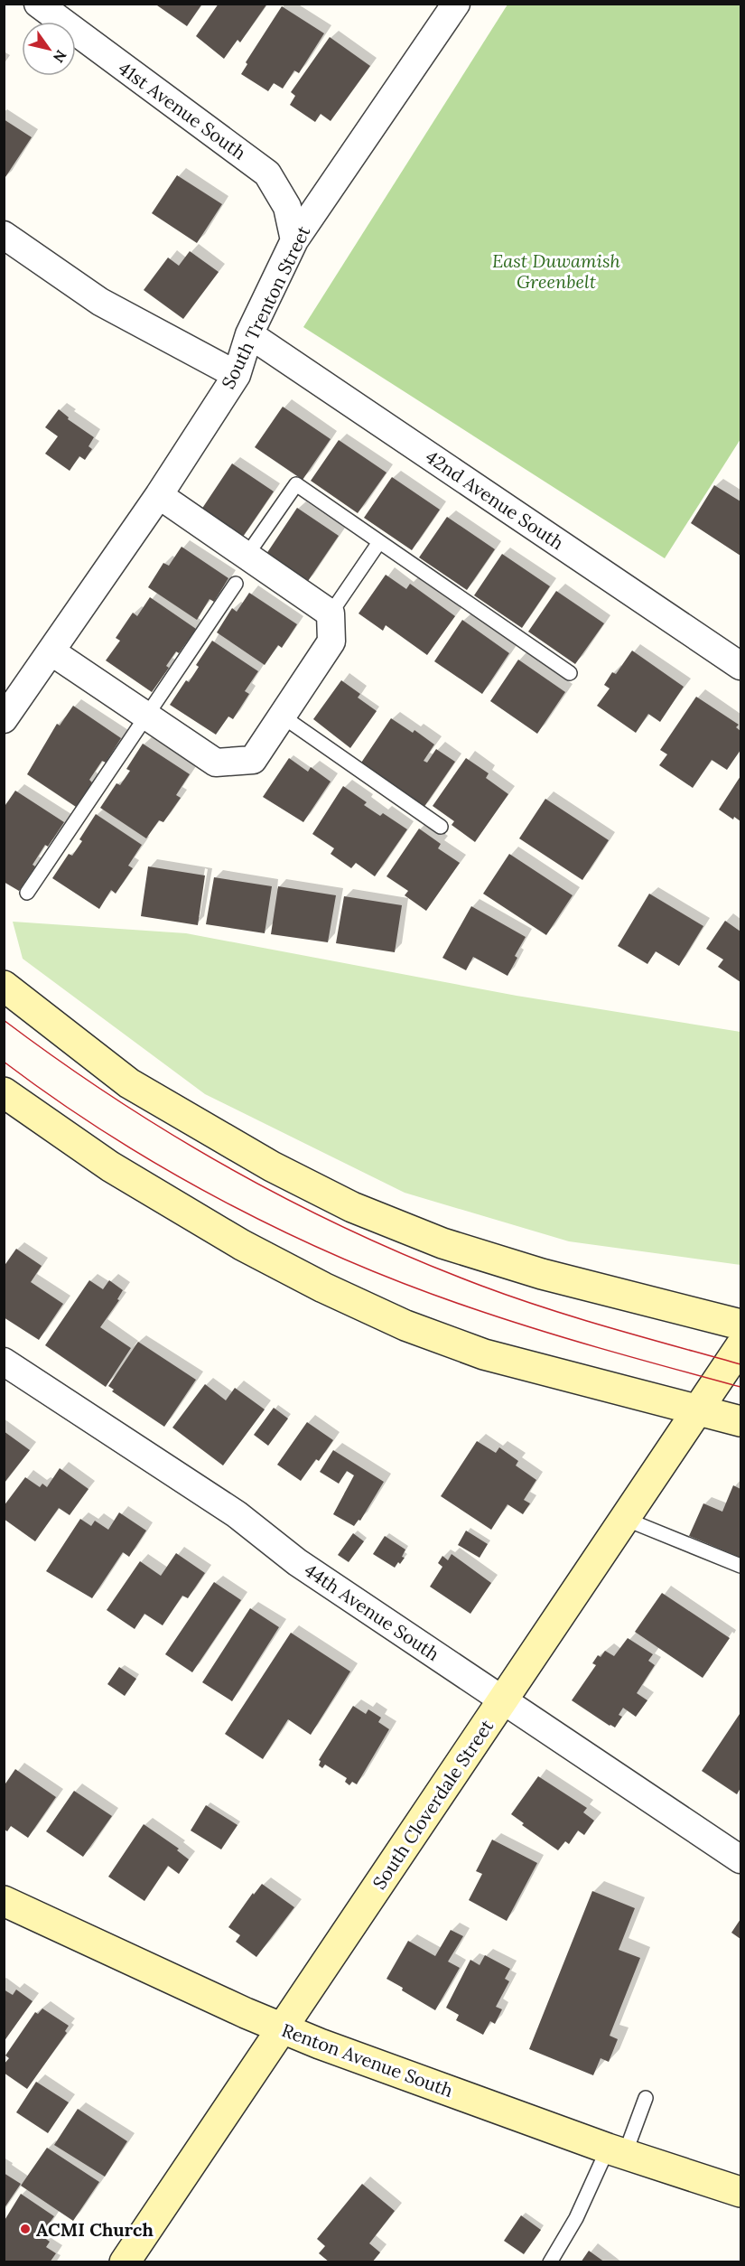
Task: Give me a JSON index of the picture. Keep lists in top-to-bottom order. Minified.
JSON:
{"streets":{"main road":["South Cloverdale Street","Renton Avenue South"],"street":["41st Avenue South","South Trenton Street","42nd Avenue South","44th Avenue South"]},"crossings":[["41st Avenue South","South Trenton Street"],["South Trenton Street","42nd Avenue South"],["44th Avenue South","South Cloverdale Street"],["South Cloverdale Street","Renton Avenue South"]],"parks":["East Duwamish Greenbelt"],"places":["ACMI Church"],"north":"bottom right"}
